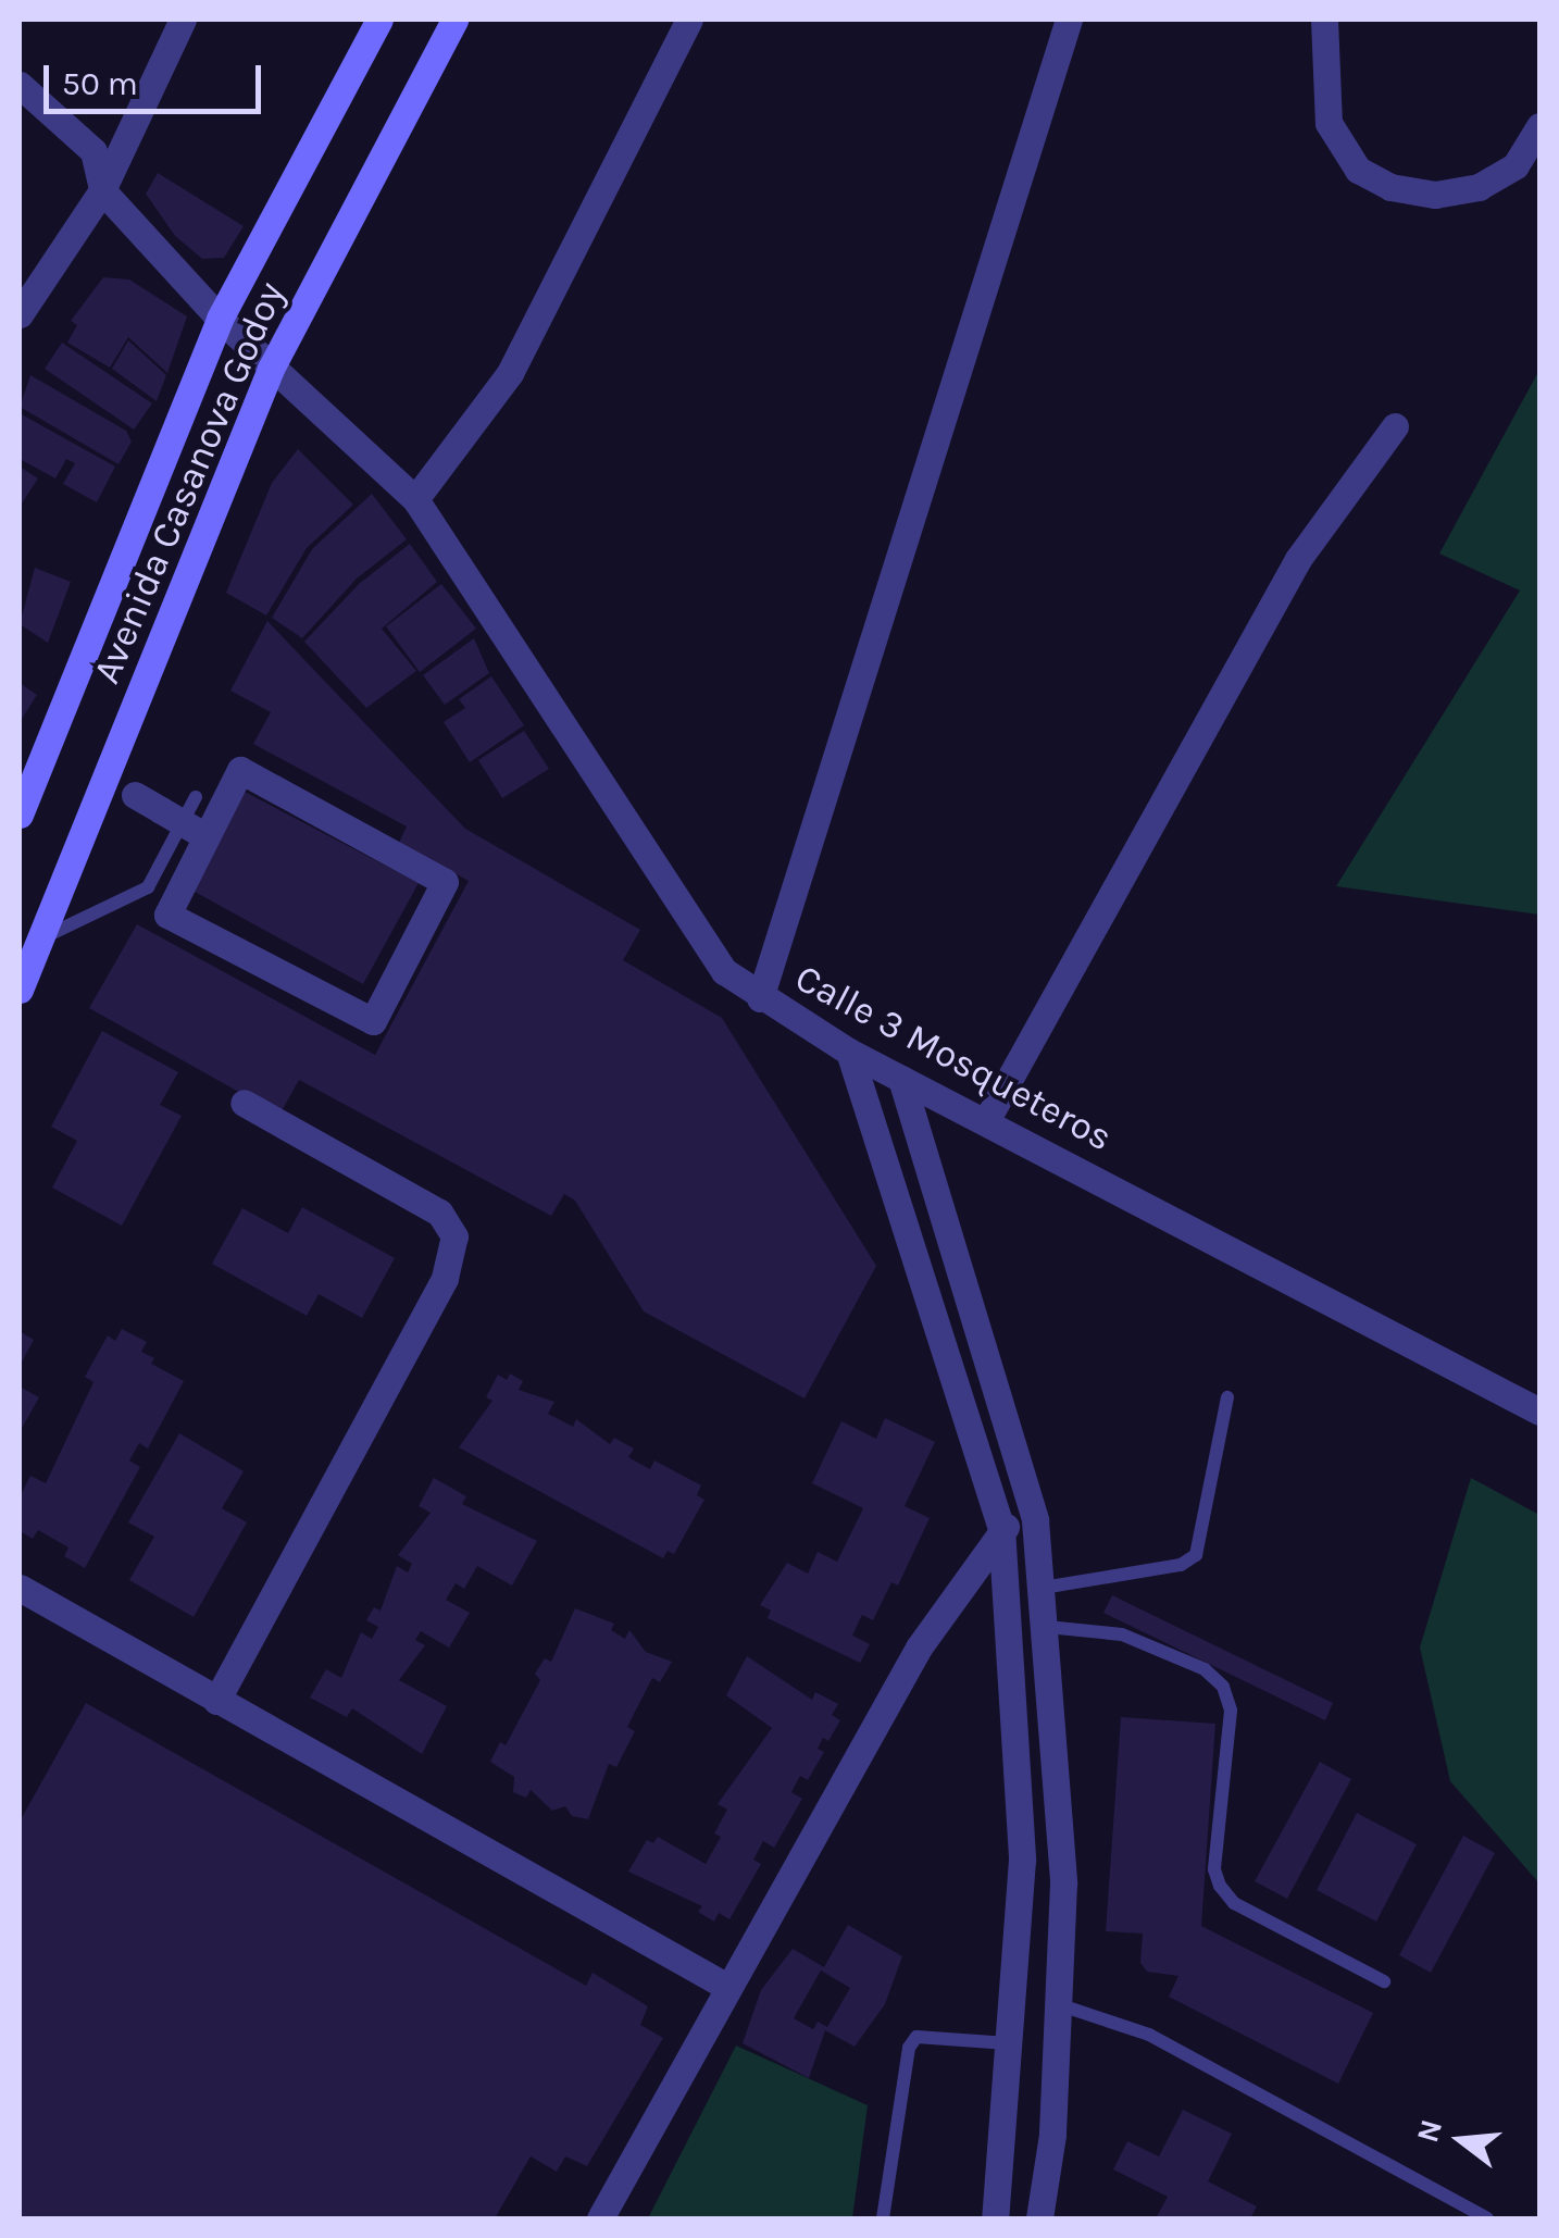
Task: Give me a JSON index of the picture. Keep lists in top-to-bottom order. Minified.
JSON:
{"streets":{"street":["Avenida Casanova Godoy","Calle 3 Mosqueteros"]},"crossings":[["Avenida Casanova Godoy","Calle 3 Mosqueteros"]],"scale_bar":"50 m","north":"left"}
